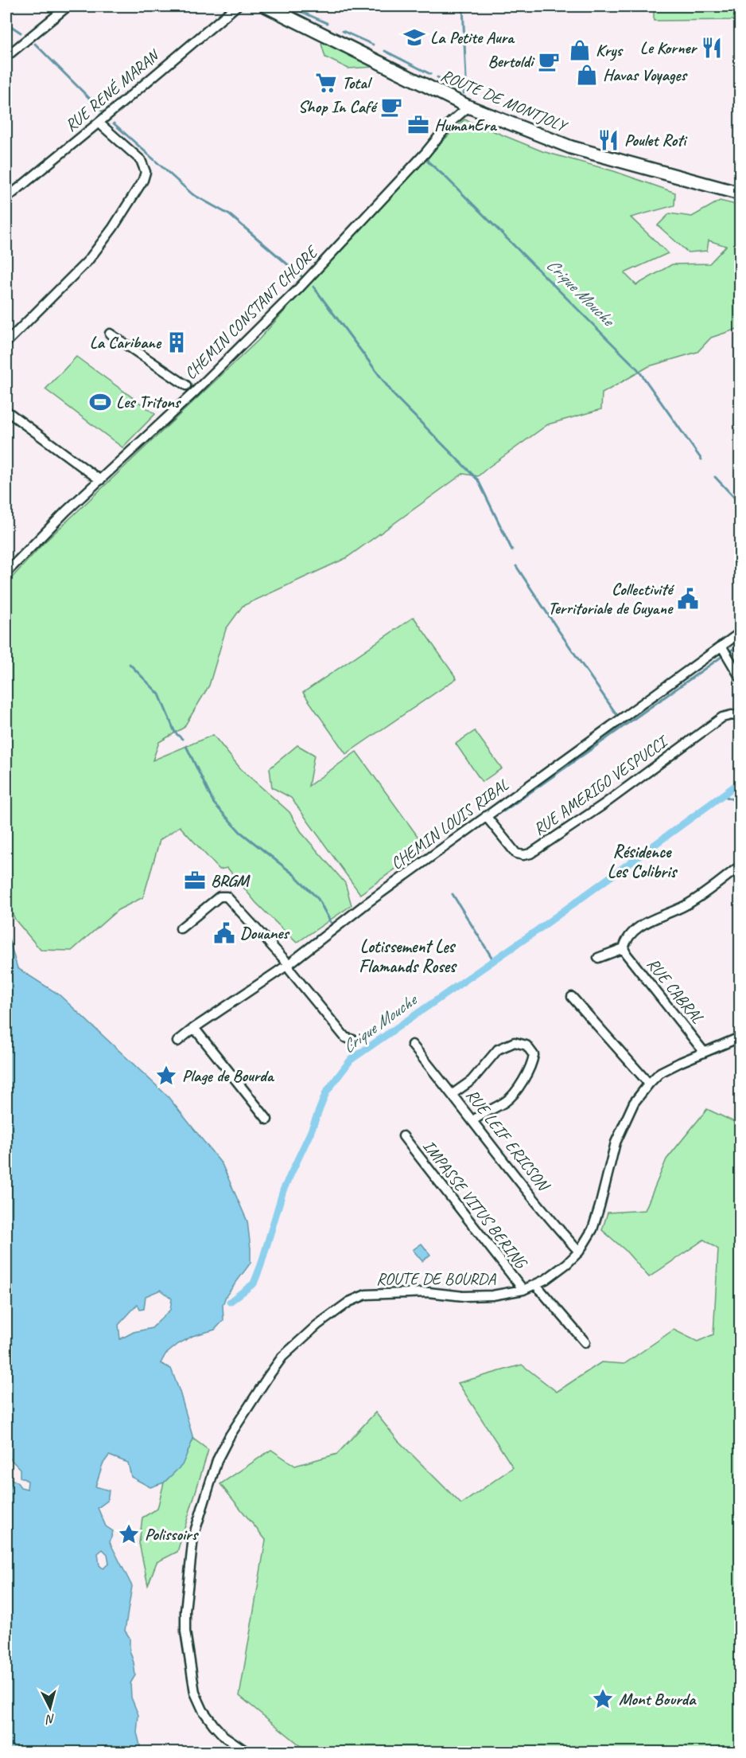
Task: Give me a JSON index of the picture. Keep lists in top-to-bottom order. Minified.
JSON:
{"streets":{"main road":["ROUTE DE MONTJOLY"],"street":["RUE RENÉ MARAN","CHEMIN CONSTANT CHLORE","RUE AMERIGO VESPUCCI","CHEMIN LOUIS RIBAL","RUE CABRAL","RUE LEIF ERICSON","IMPASSE VITUS BERING","ROUTE DE BOURDA"]},"crossings":[["ROUTE DE MONTJOLY","CHEMIN CONSTANT CHLORE"],["RUE AMERIGO VESPUCCI","CHEMIN LOUIS RIBAL"],["RUE CABRAL","ROUTE DE BOURDA"],["RUE LEIF ERICSON","ROUTE DE BOURDA"],["IMPASSE VITUS BERING","ROUTE DE BOURDA"]],"districts":["Résidence Les Colibris","Lotissement Les Flamands Roses"],"water":["Crique Mouche"],"places":{"school or university":["La Petite Aura"],"restaurant":["Le Korner","Poulet Roti"],"shop":["Krys","Havas Voyages"],"cafe":["Bertoldi","Shop In Café"],"supermarket":["Total"],"office":["HumanEra","BRGM"],"building":["La Caribane"],"sports":["Les Tritons"],"public building":["Collectivité Territoriale de Guyane","Douanes"],"place":["Plage de Bourda","Polissoirs","Mont Bourda"]},"north":"bottom"}
